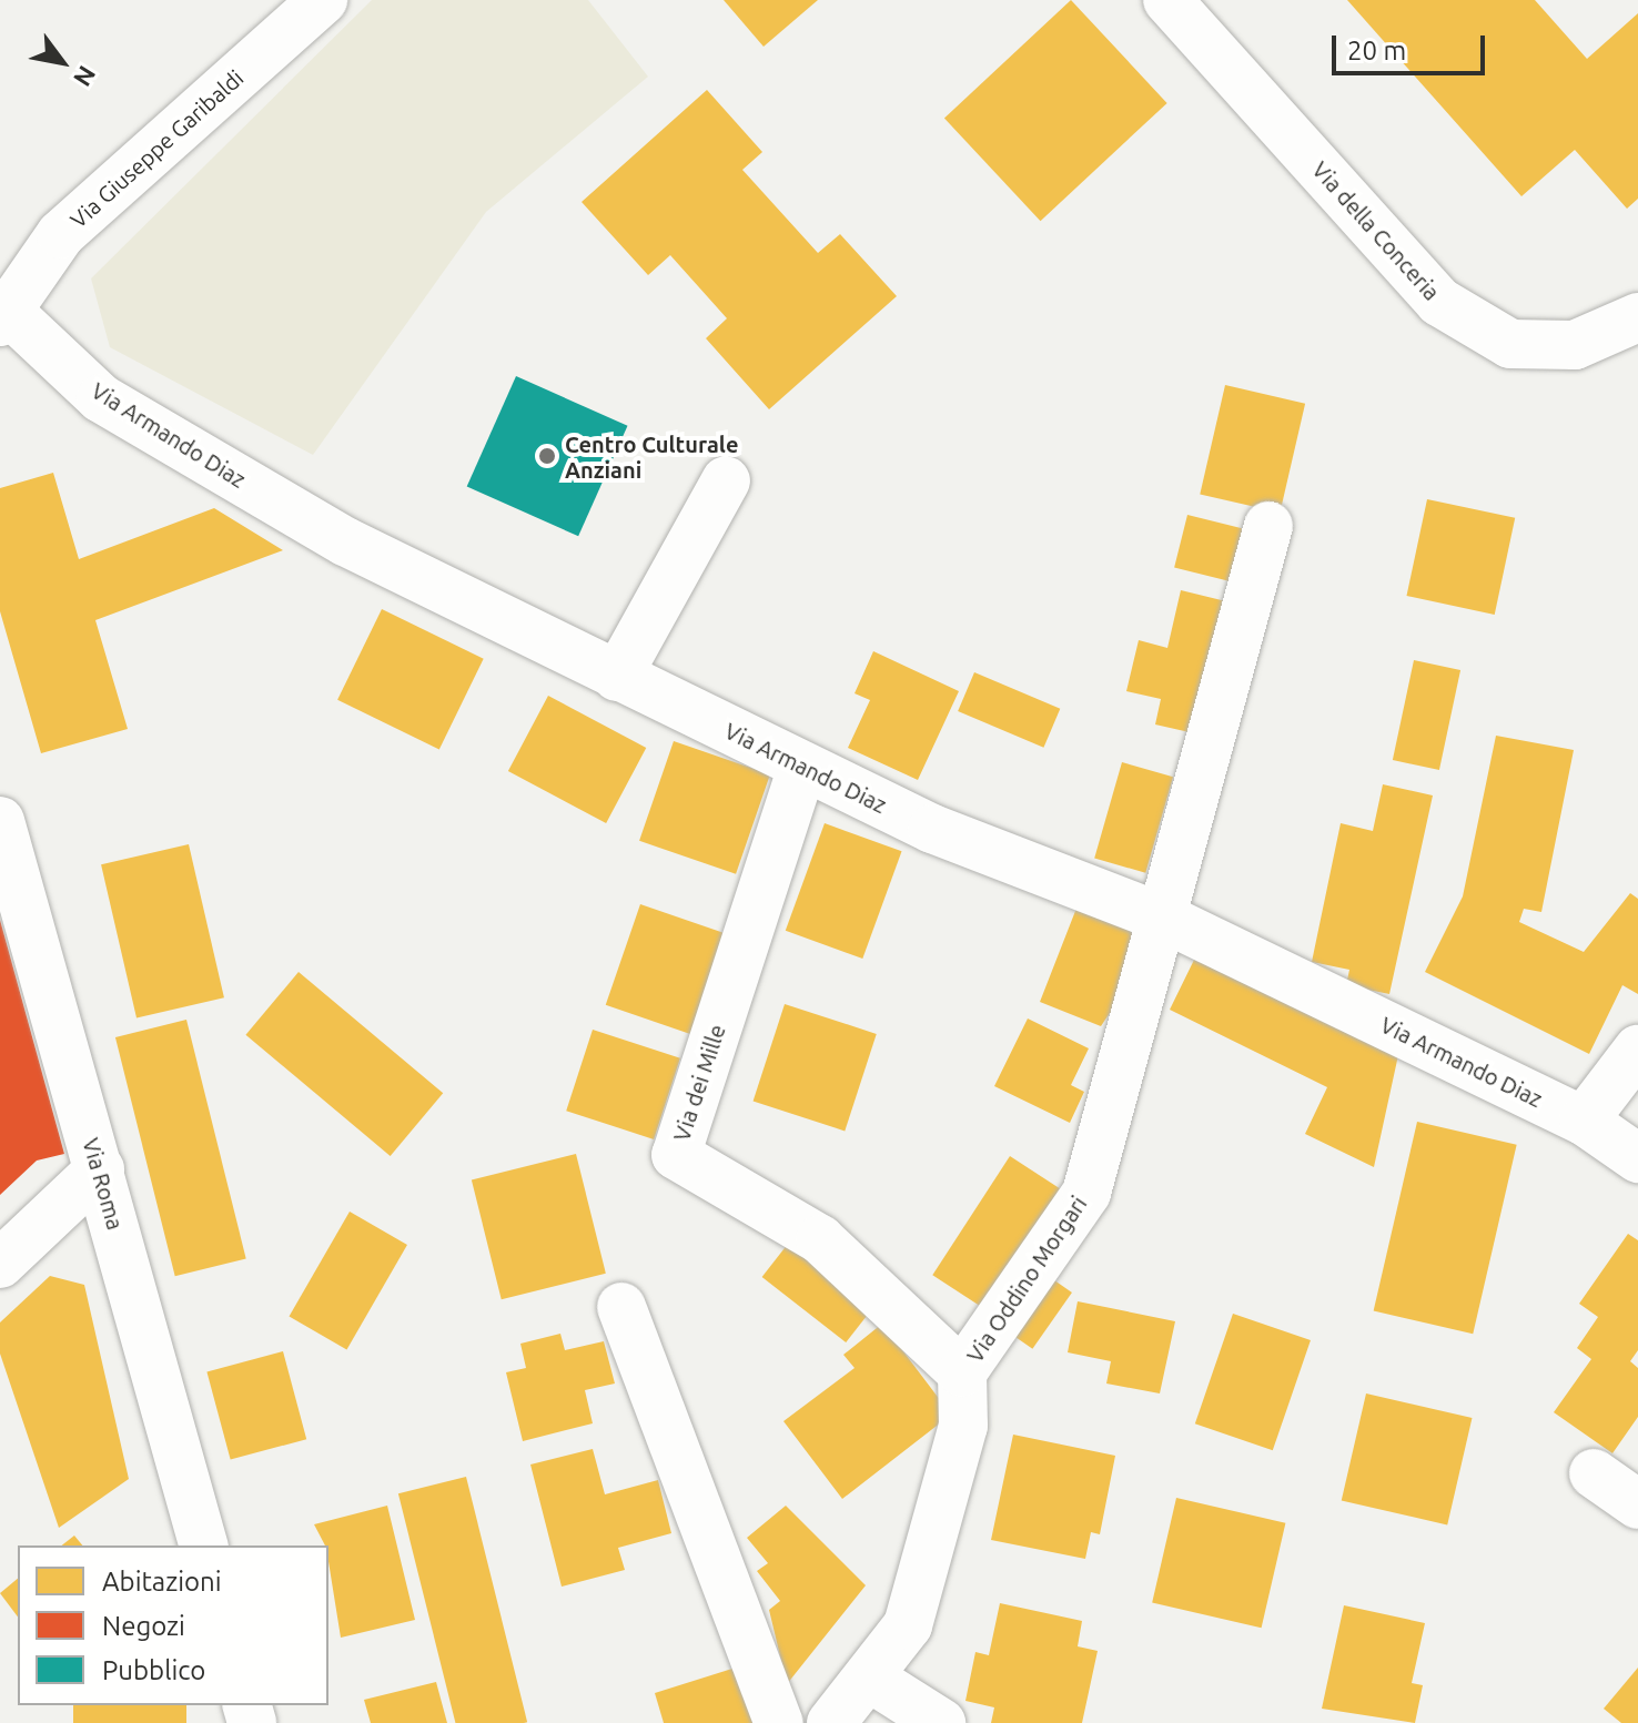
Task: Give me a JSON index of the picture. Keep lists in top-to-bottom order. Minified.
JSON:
{"streets":{"street":["Via Giuseppe Garibaldi","Via della Conceria","Via Armando Diaz","Via dei Mille","Via Roma","Via Oddino Morgari"]},"crossings":[["Via Giuseppe Garibaldi","Via Armando Diaz"],["Via Armando Diaz","Via dei Mille"],["Via Armando Diaz","Via Oddino Morgari"],["Via dei Mille","Via Oddino Morgari"]],"places":["Centro Culturale Anziani"],"legend":["Abitazioni","Negozi","Pubblico"],"scale_bar":"20 m","north":"bottom right"}
